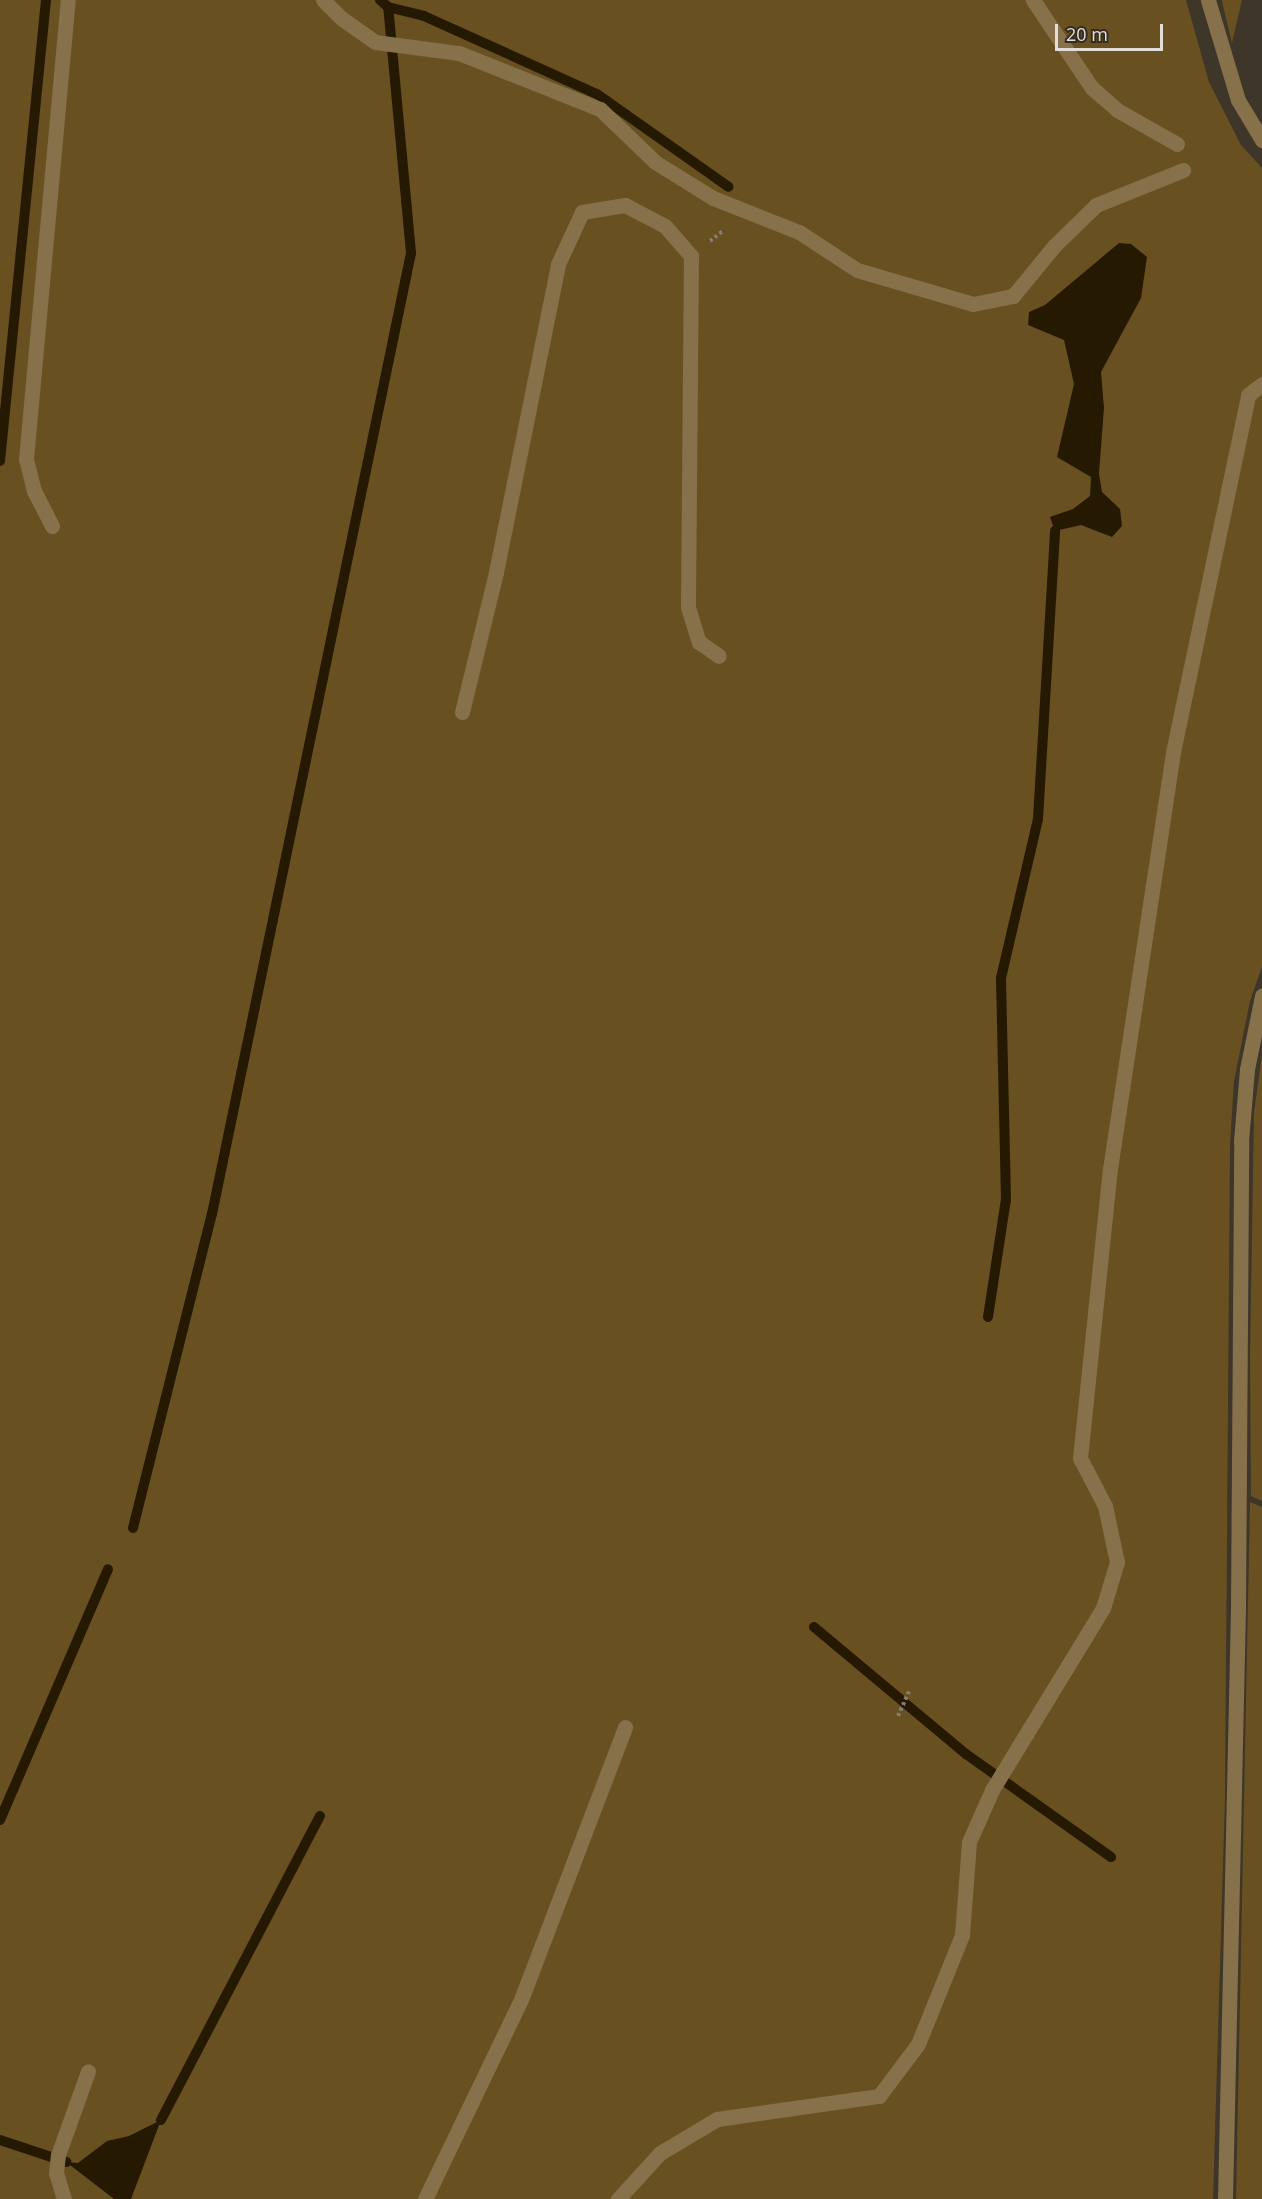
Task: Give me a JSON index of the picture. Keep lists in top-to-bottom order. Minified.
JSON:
{"scale_bar":"20 m"}
